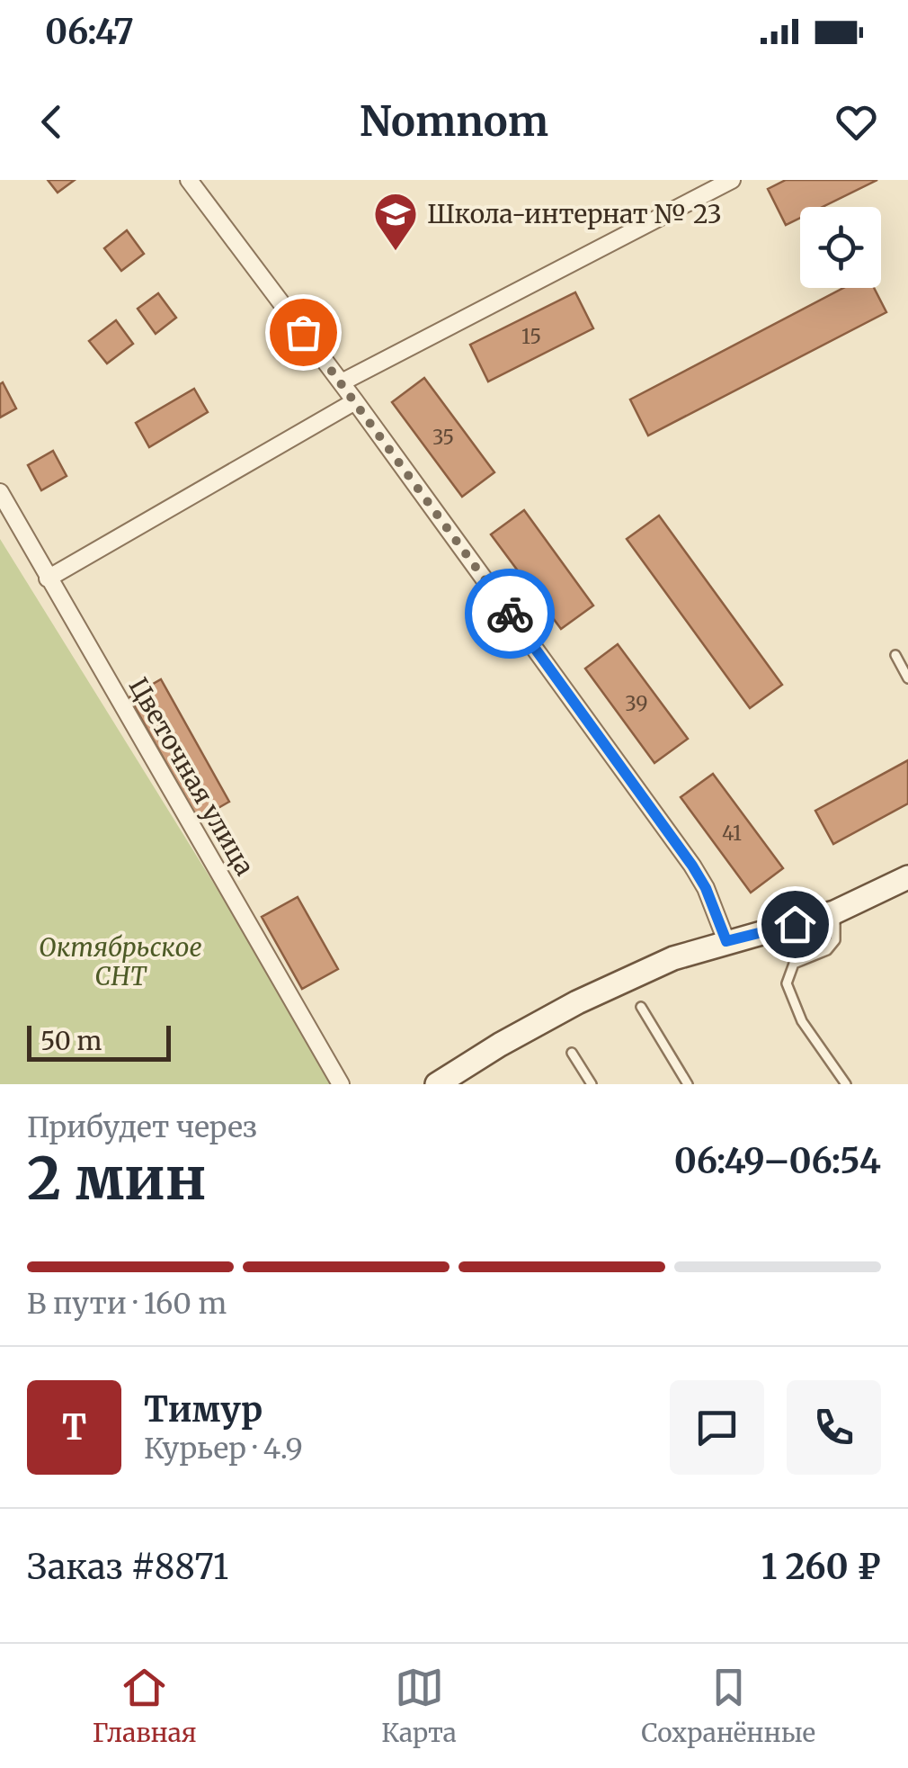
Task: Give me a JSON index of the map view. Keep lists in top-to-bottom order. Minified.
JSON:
{"streets":{"street":["Цветочная улица"]},"parks":["Октябрьское СНТ"],"places":{"school or university":["Школа-интернат № 23"]},"house_numbers":["15","35","39","41"],"scale_bar":"50 m","page":{"status":"06:47","header":"Nomnom","scale":"50 m","heading":["2 мин","Прибудет через","06:49–06:54"],"panel":["Тимур","Курьер · 4.9","Заказ #8871","1 260 ₽"],"bar":"В пути · 160 m","round":"Т","tabs":["Главная","Карта","Сохранённые"]}}
